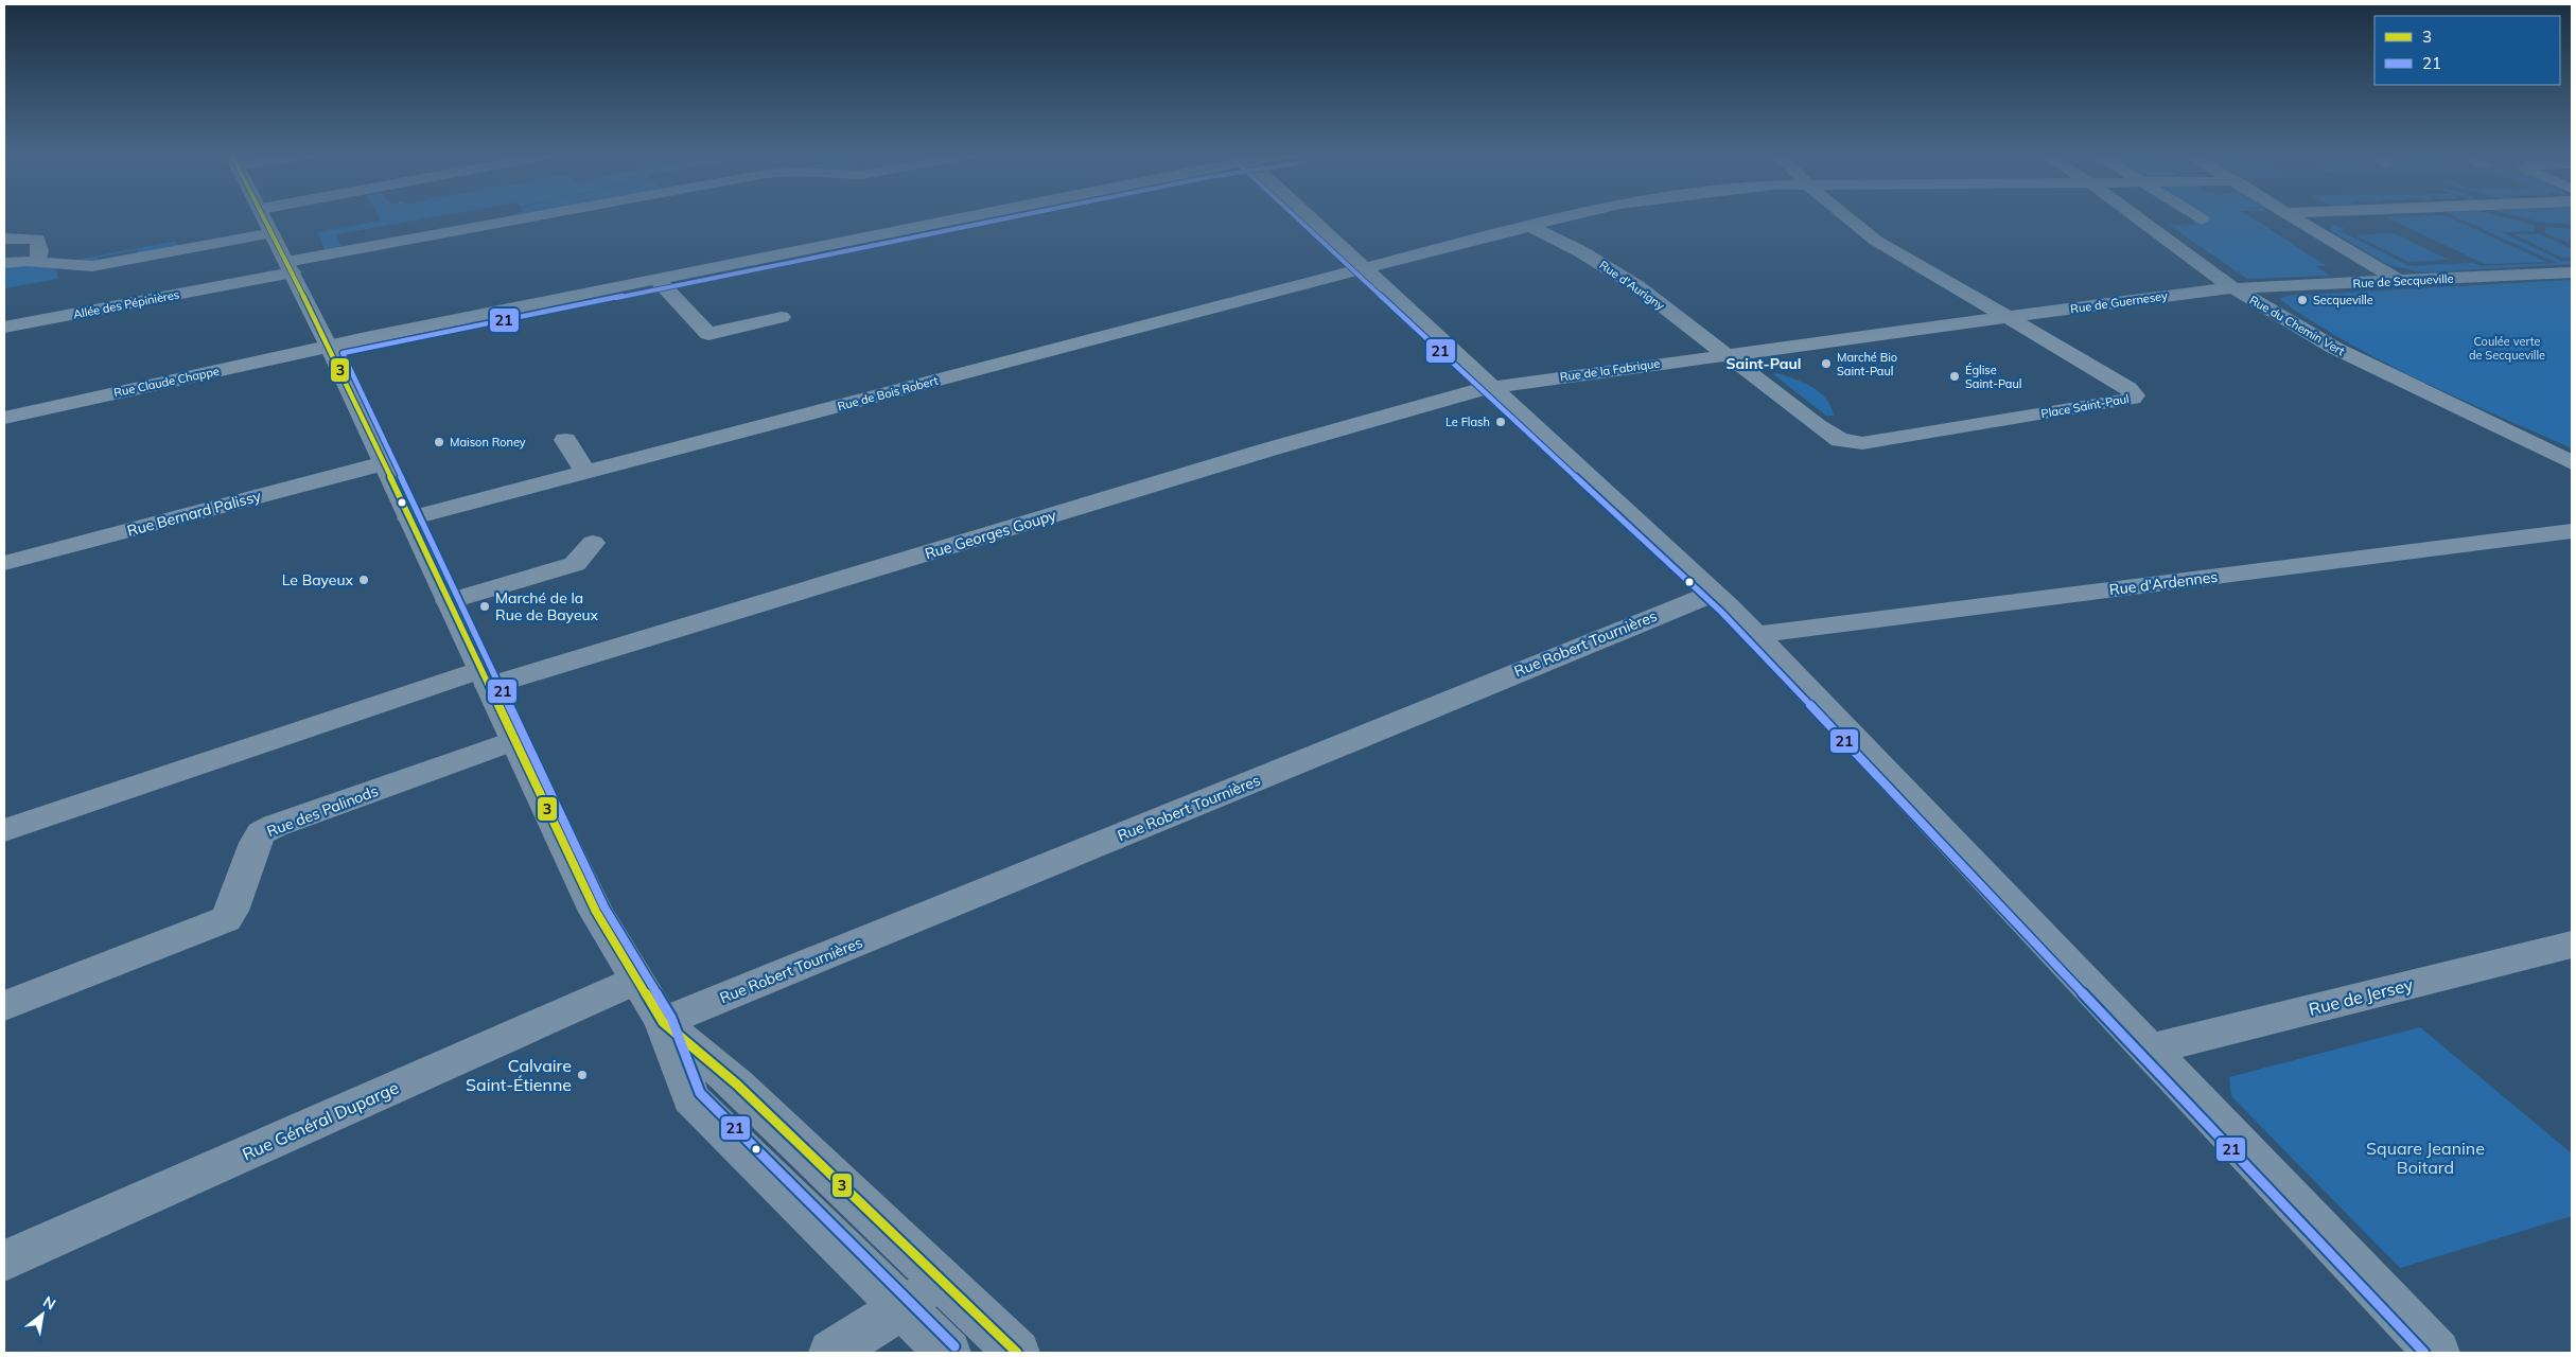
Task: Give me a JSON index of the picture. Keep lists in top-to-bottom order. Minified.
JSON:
{"streets":{"street":["Rue de Secqueville","Rue d'Aurigny","Rue de Guernesey","Allée des Pépinières","Rue du Chemin Vert","Rue de la Fabrique","Rue Claude Chappe","Rue de Bois Robert","Place Saint-Paul","Rue Bernard Palissy","Rue Georges Goupy","Rue d'Ardennes","Rue Robert Tournières","Rue des Palinods","Rue de Jersey","Rue Général Duparge"]},"crossings":[["Rue de Secqueville","Rue de Guernesey"],["Rue de Secqueville","Rue du Chemin Vert"],["Rue d'Aurigny","Rue de la Fabrique"],["Rue d'Aurigny","Rue de Bois Robert"],["Rue d'Aurigny","Place Saint-Paul"],["Rue de Guernesey","Rue du Chemin Vert"],["Rue de Guernesey","Place Saint-Paul"],["Rue de la Fabrique","Place Saint-Paul"],["Rue de la Fabrique","Rue Georges Goupy"]],"districts":["Saint-Paul"],"parks":["Coulée verte de Secqueville","Square Jeanine Boitard"],"places":["Secqueville","Marché Bio Saint-Paul","Église Saint-Paul","Le Flash","Maison Roney","Le Bayeux","Marché de la Rue de Bayeux","Calvaire Saint-Étienne"],"lines":["transit line 3","transit line 21"],"legend":["3","21"],"north":"top right"}
